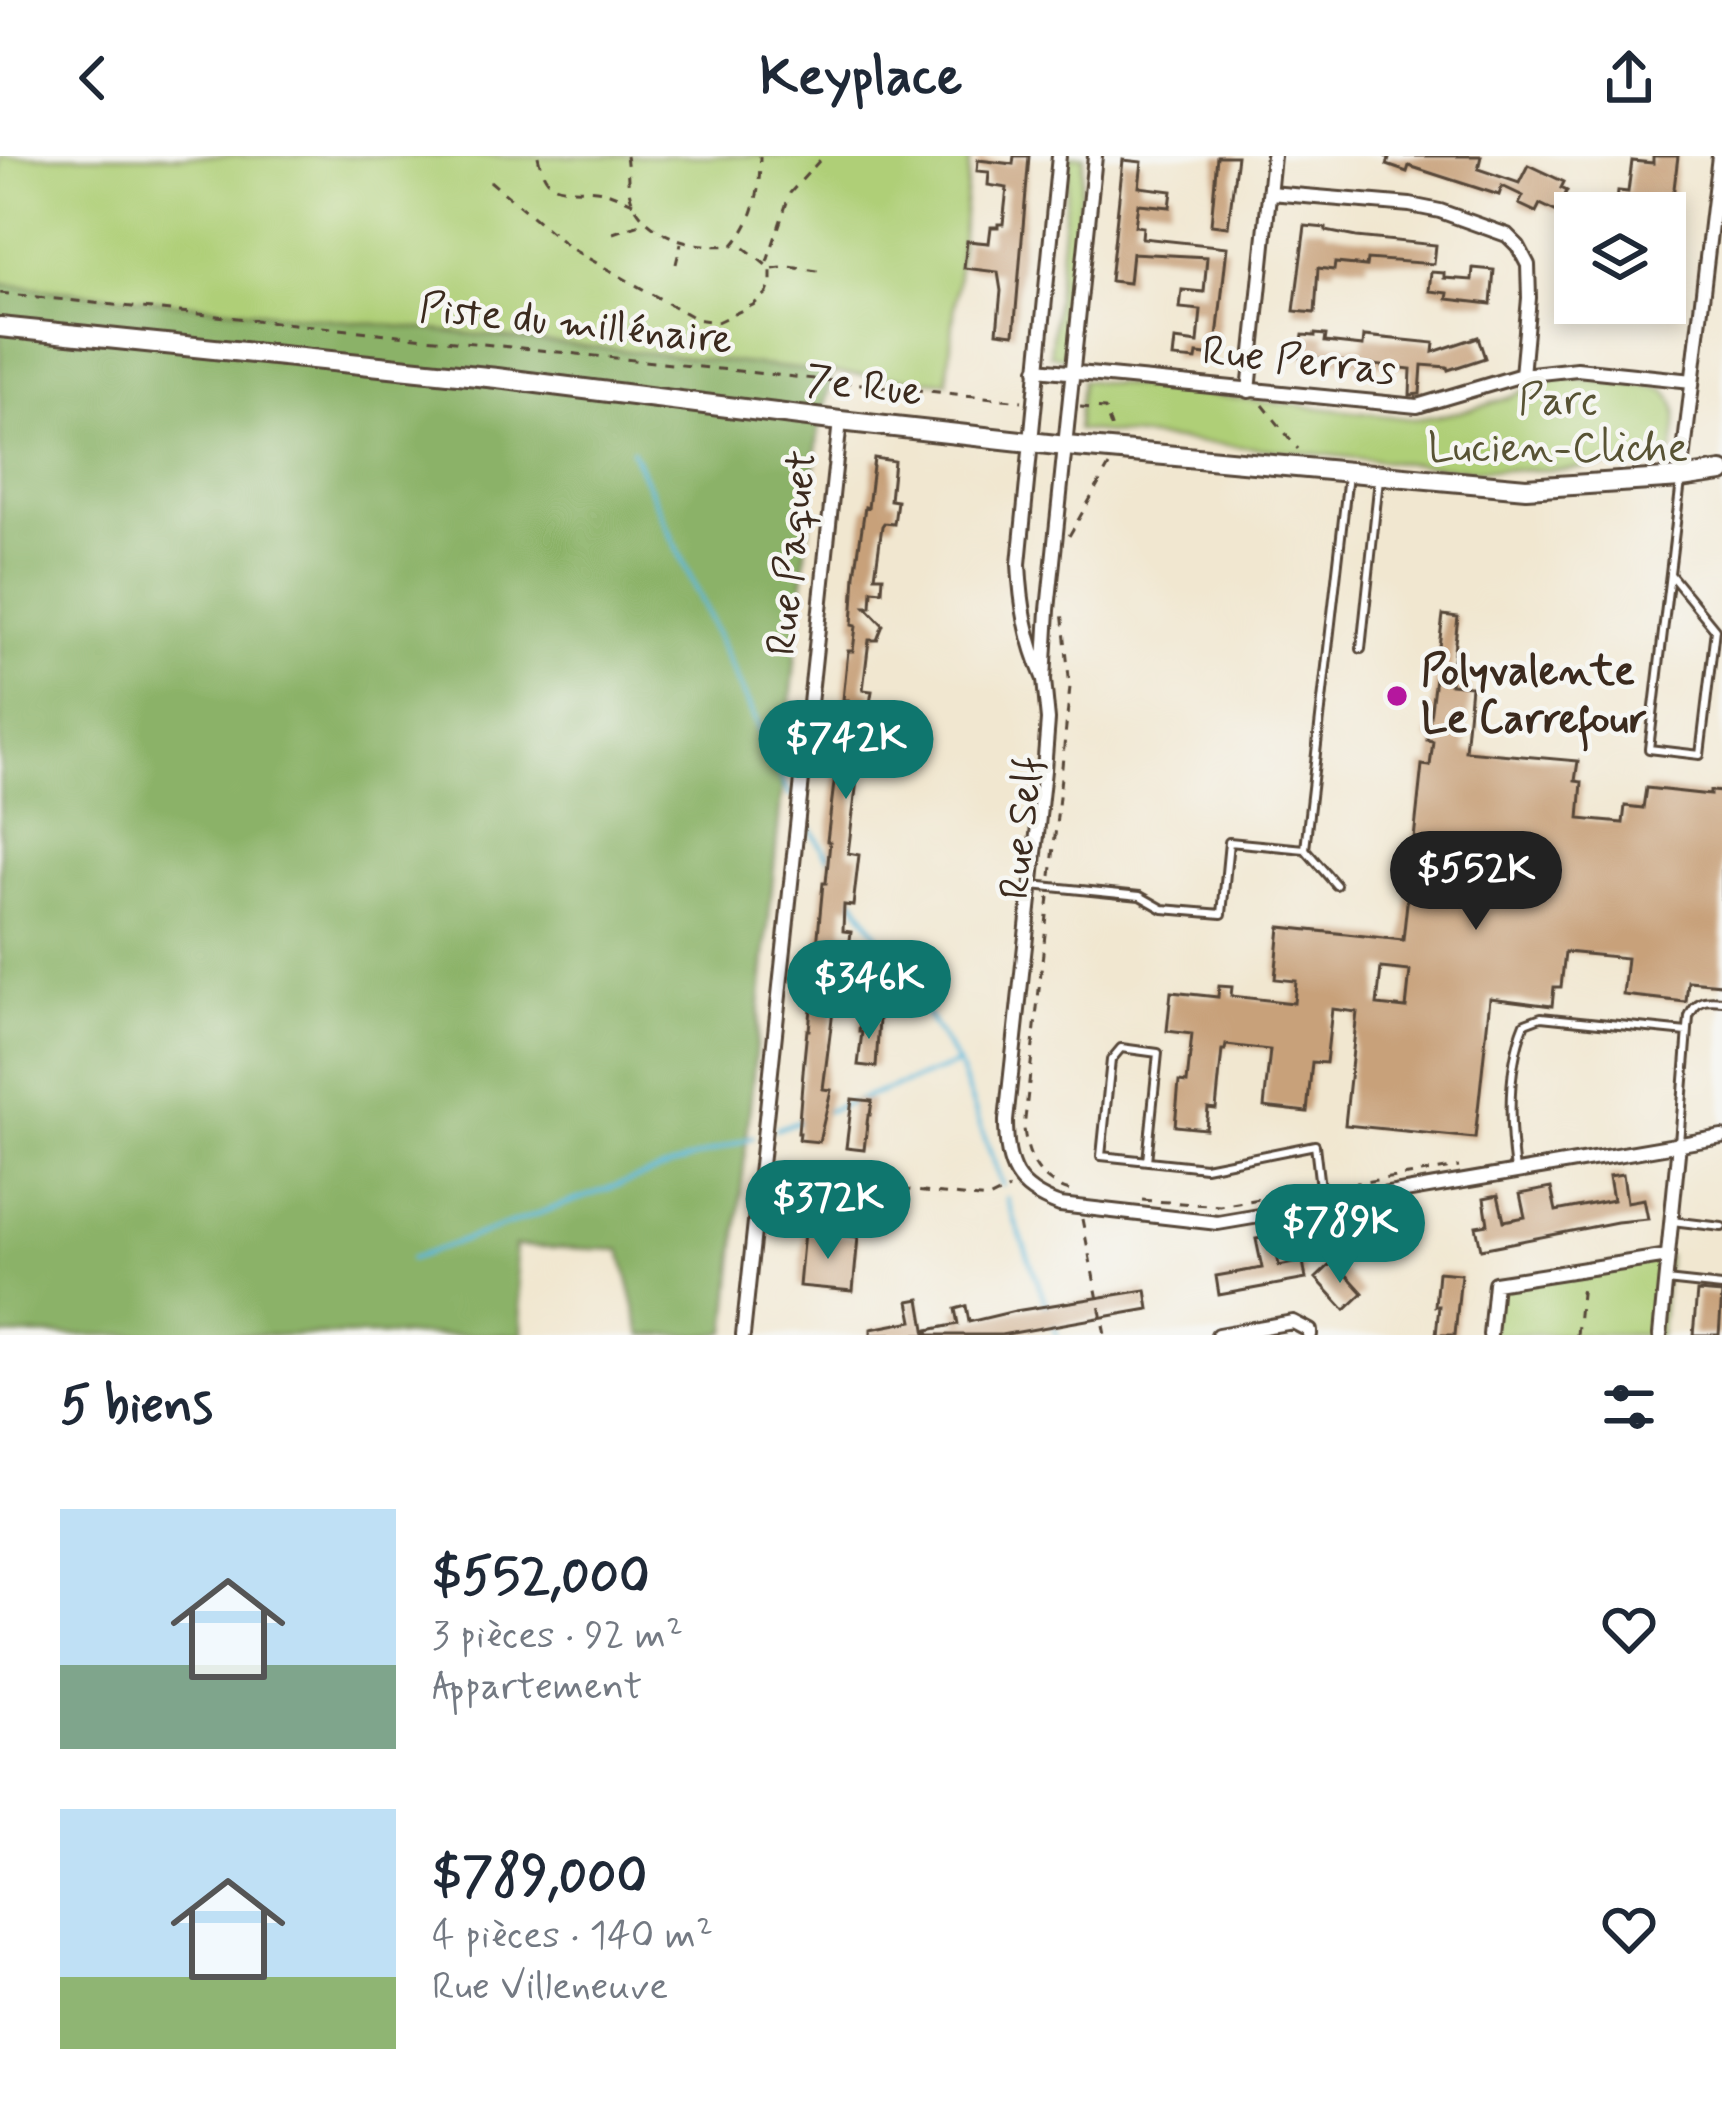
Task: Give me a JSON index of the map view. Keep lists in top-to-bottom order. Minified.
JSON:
{"streets":{"street":["Rue Perras","7e Rue","Rue Paquet","Rue Self"],"path":["Piste du millénaire"]},"crossings":[["Piste du millénaire","Rue Self"],["Rue Perras","Rue Self"],["7e Rue","Rue Paquet"],["7e Rue","Rue Self"]],"parks":["Parc Lucien-Cliche"],"places":["Polyvalente Le Carrefour"],"page":{"header":"Keyplace","price":["$742K","$552K","$346K","$372K","$789K"],"heading":"5 biens","list":[{"name":"$552,000","note":"3 pièces · 92 m² · Appartement"},{"name":"$789,000","note":"4 pièces · 140 m² · Rue Villeneuve"}]}}
